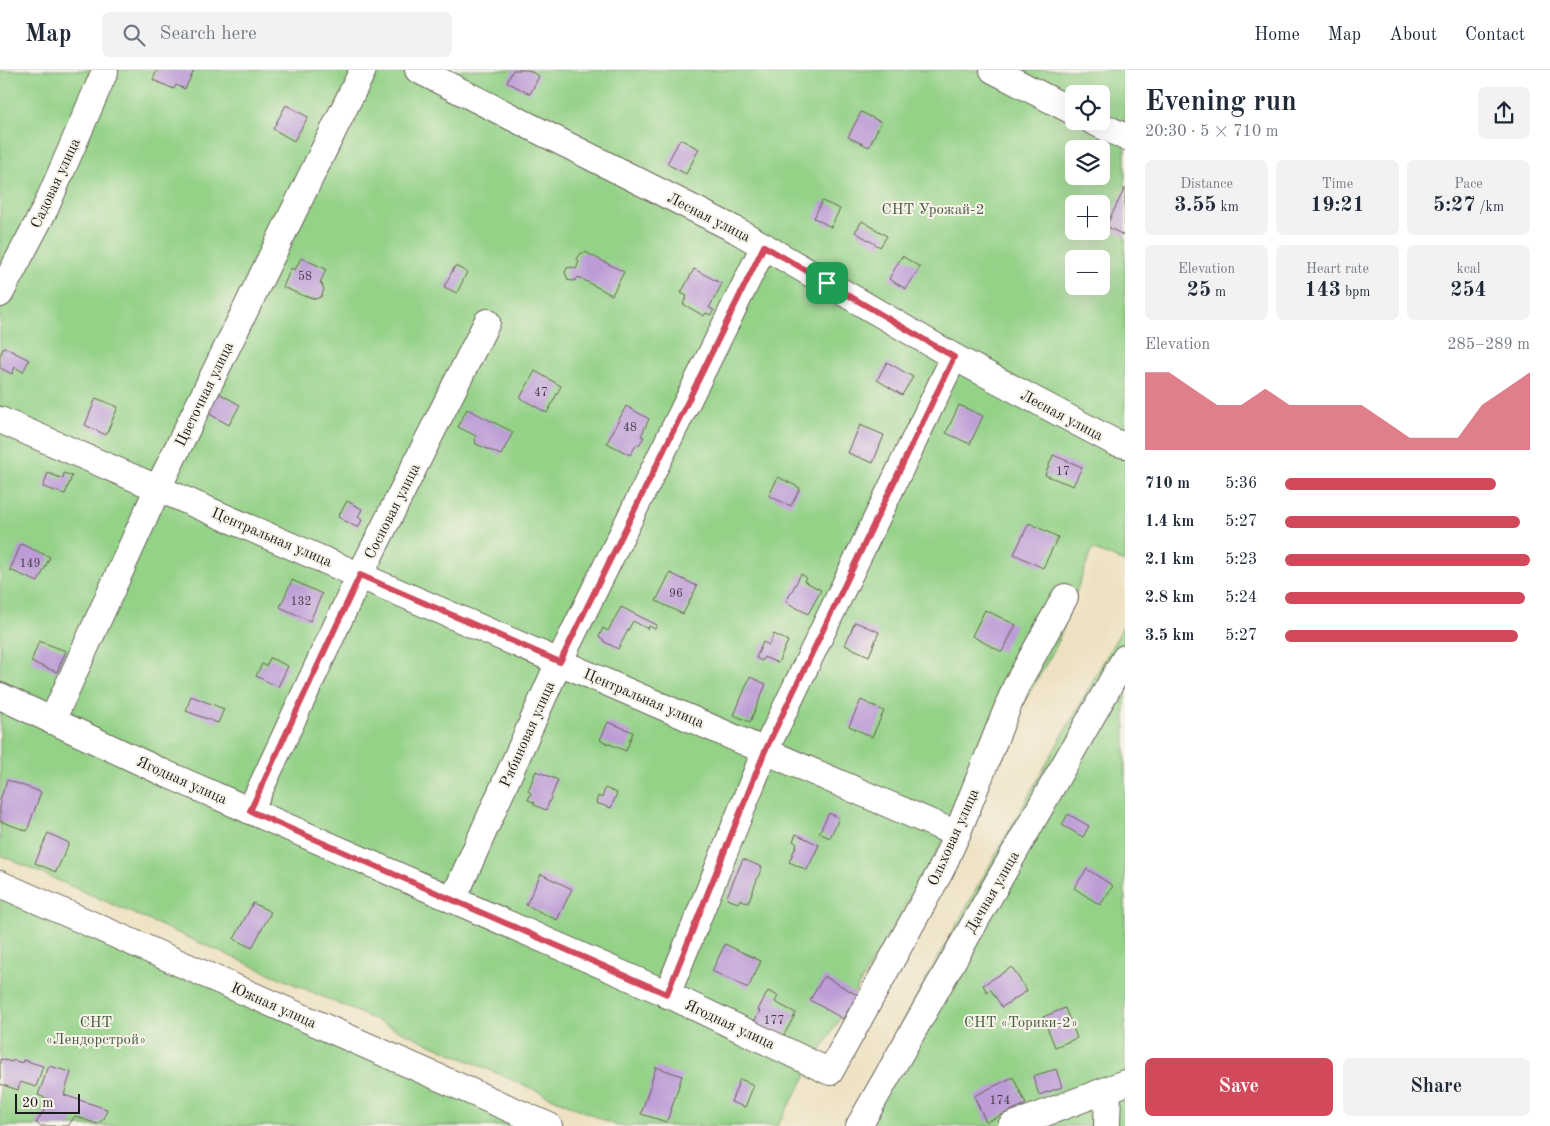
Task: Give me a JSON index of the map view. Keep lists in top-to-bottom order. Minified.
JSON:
{"streets":{"street":["Садовая улица","Лесная улица","Цветочная улица","Сосновая улица","Центральная улица","Рябиновая улица","Ягодная улица","Ольховая улица","Дачная улица","Южная улица"]},"crossings":[["Лесная улица","Рябиновая улица"],["Цветочная улица","Центральная улица"],["Цветочная улица","Ягодная улица"],["Сосновая улица","Центральная улица"],["Сосновая улица","Ягодная улица"],["Центральная улица","Рябиновая улица"],["Центральная улица","Ольховая улица"],["Рябиновая улица","Ягодная улица"],["Ягодная улица","Ольховая улица"]],"parks":["СНТ Урожай-2","СНТ «Лендорстрой»","СНТ «Торики-2»"],"house_numbers":["58","47","48","17","149","96","132","177","174"],"scale_bar":"20 m","page":{"header":"Map","search":"Search here","nav":["Home","Map","About","Contact"],"heading":["Evening run","20:30 · 5 × 710 m"],"map_buttons":["+","−"],"stats":[["Distance","3.55 km"],["Time","19:21"],["Pace","5:27 /km"],["Elevation","25 m"],["Heart rate","143 bpm"],["kcal","254"]],"chart":["Elevation","285–289 m"],"list":[{"name":"710 m","note":"5:36"},{"name":"1.4 km","note":"5:27"},{"name":"2.1 km","note":"5:23"},{"name":"2.8 km","note":"5:24"},{"name":"3.5 km","note":"5:27"}],"buttons":["Save","Share"],"scale":"20 m"}}
